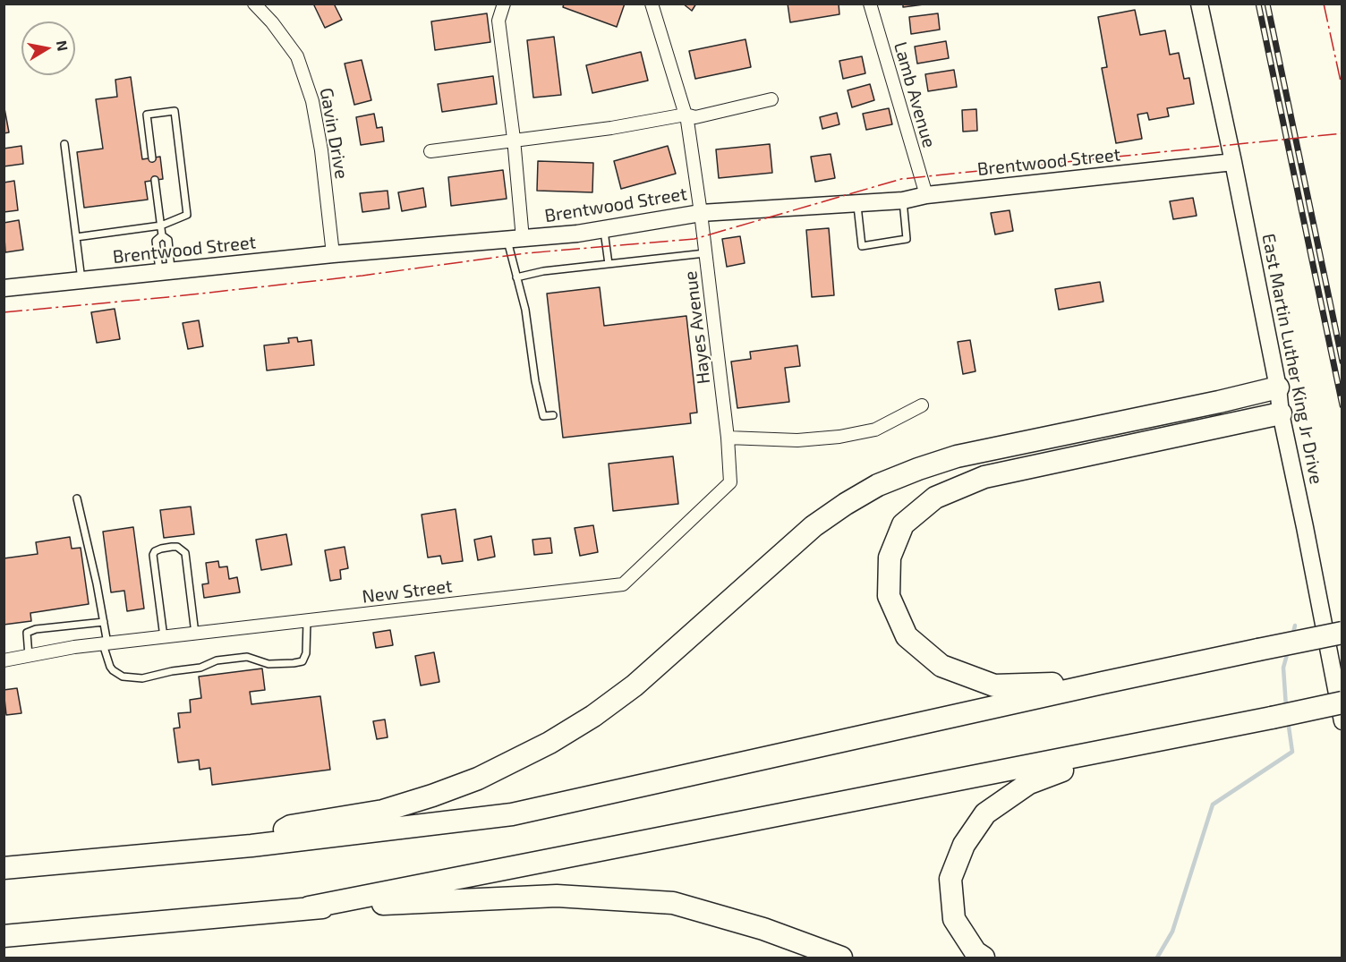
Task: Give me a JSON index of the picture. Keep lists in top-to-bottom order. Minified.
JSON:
{"streets":{"main road":["Brentwood Street","East Martin Luther King Jr Drive"],"street":["Lamb Avenue","Gavin Drive","Hayes Avenue","New Street"]},"crossings":[["Lamb Avenue","Brentwood Street"],["Gavin Drive","Brentwood Street"],["Brentwood Street","Hayes Avenue"],["Brentwood Street","East Martin Luther King Jr Drive"],["Hayes Avenue","New Street"]],"north":"right"}
